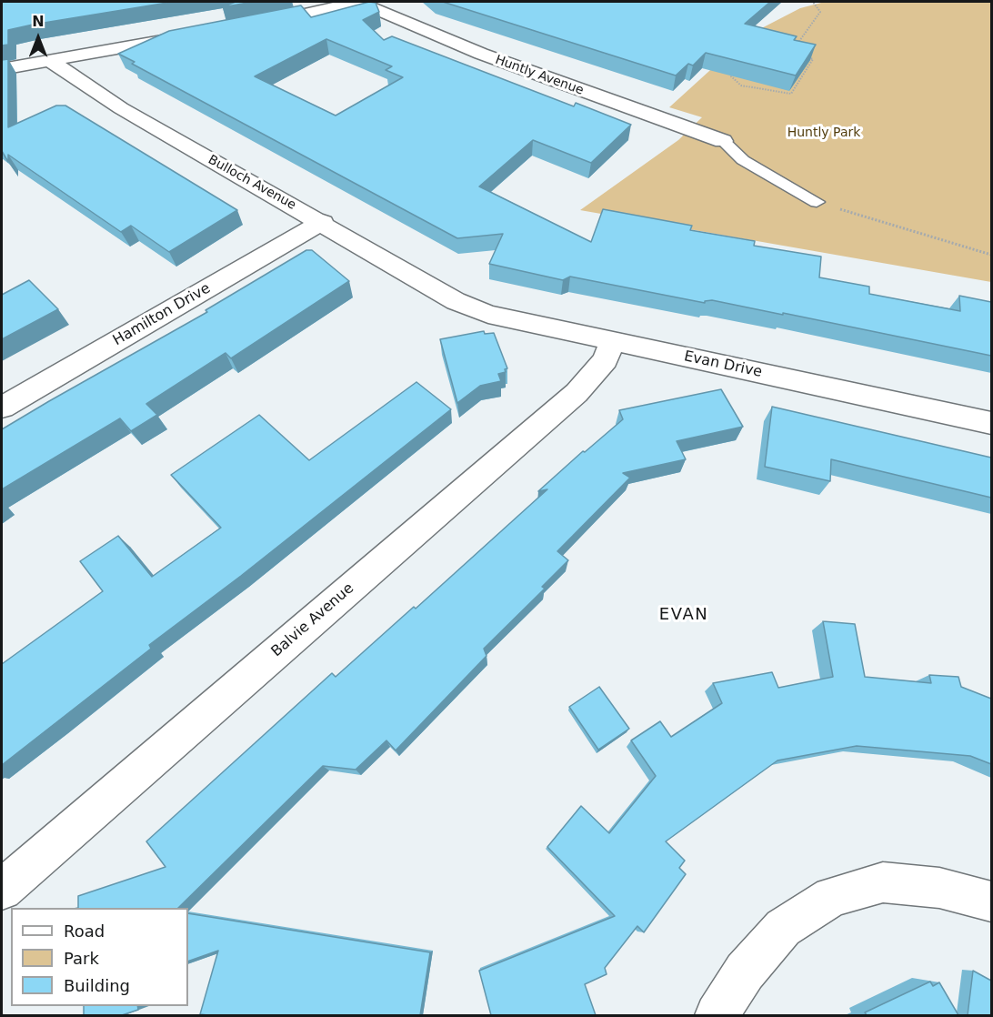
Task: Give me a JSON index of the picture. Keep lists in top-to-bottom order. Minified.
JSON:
{"streets":{"street":["Huntly Avenue","Bulloch Avenue","Hamilton Drive","Evan Drive","Balvie Avenue"]},"crossings":[["Bulloch Avenue","Hamilton Drive"],["Bulloch Avenue","Evan Drive"],["Evan Drive","Balvie Avenue"]],"districts":["EVAN"],"parks":["Huntly Park"],"legend":["Road","Park","Building"],"north":"top"}
